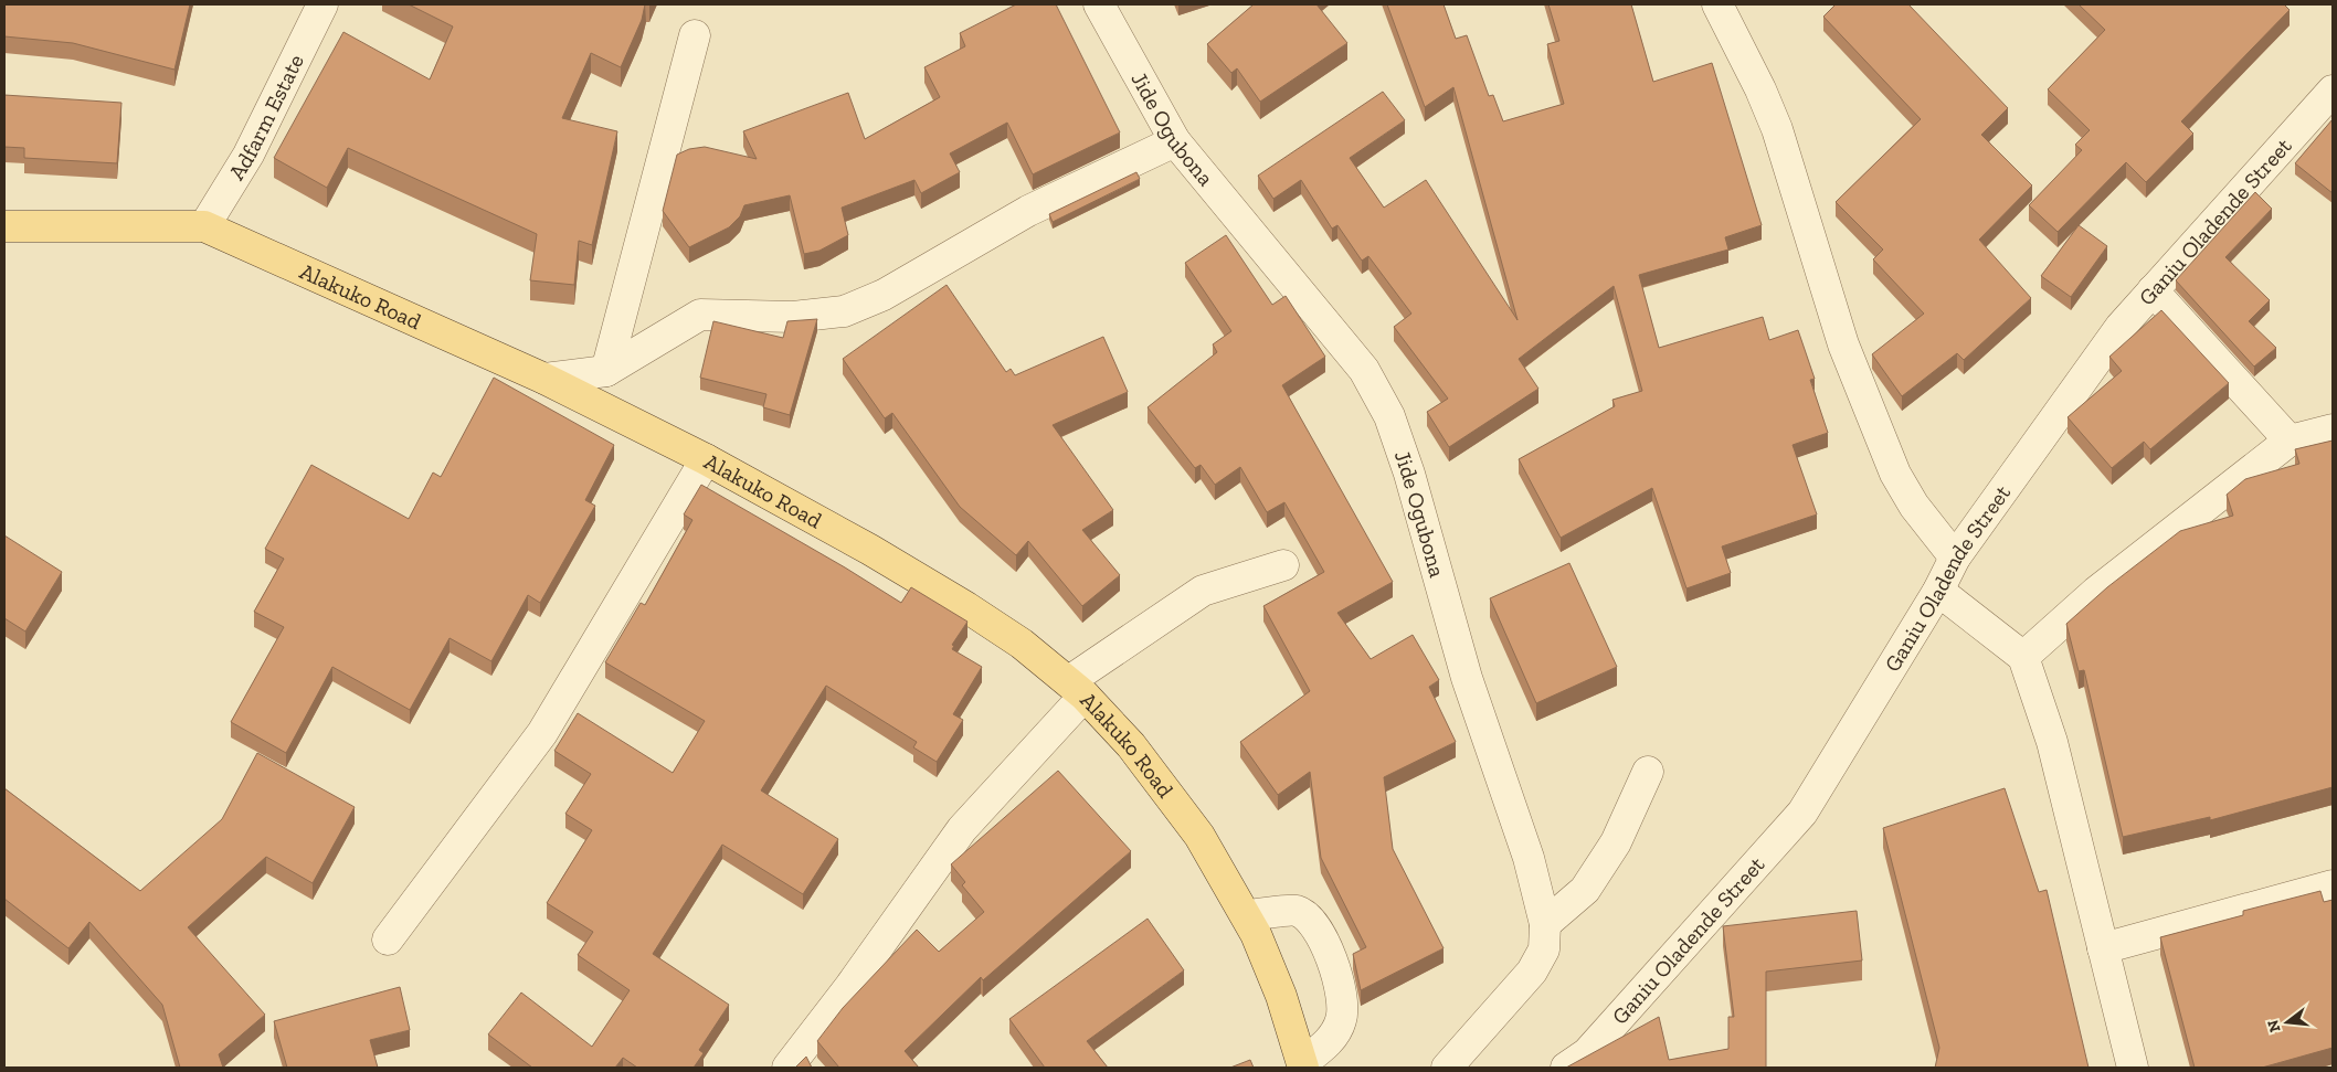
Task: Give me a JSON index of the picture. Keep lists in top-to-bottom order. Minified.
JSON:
{"streets":{"main road":["Alakuko Road"],"street":["Adfarm Estate","Jide Ogubona","Ganiu Oladende Street"]},"crossings":[["Adfarm Estate","Alakuko Road"]],"north":"left"}
